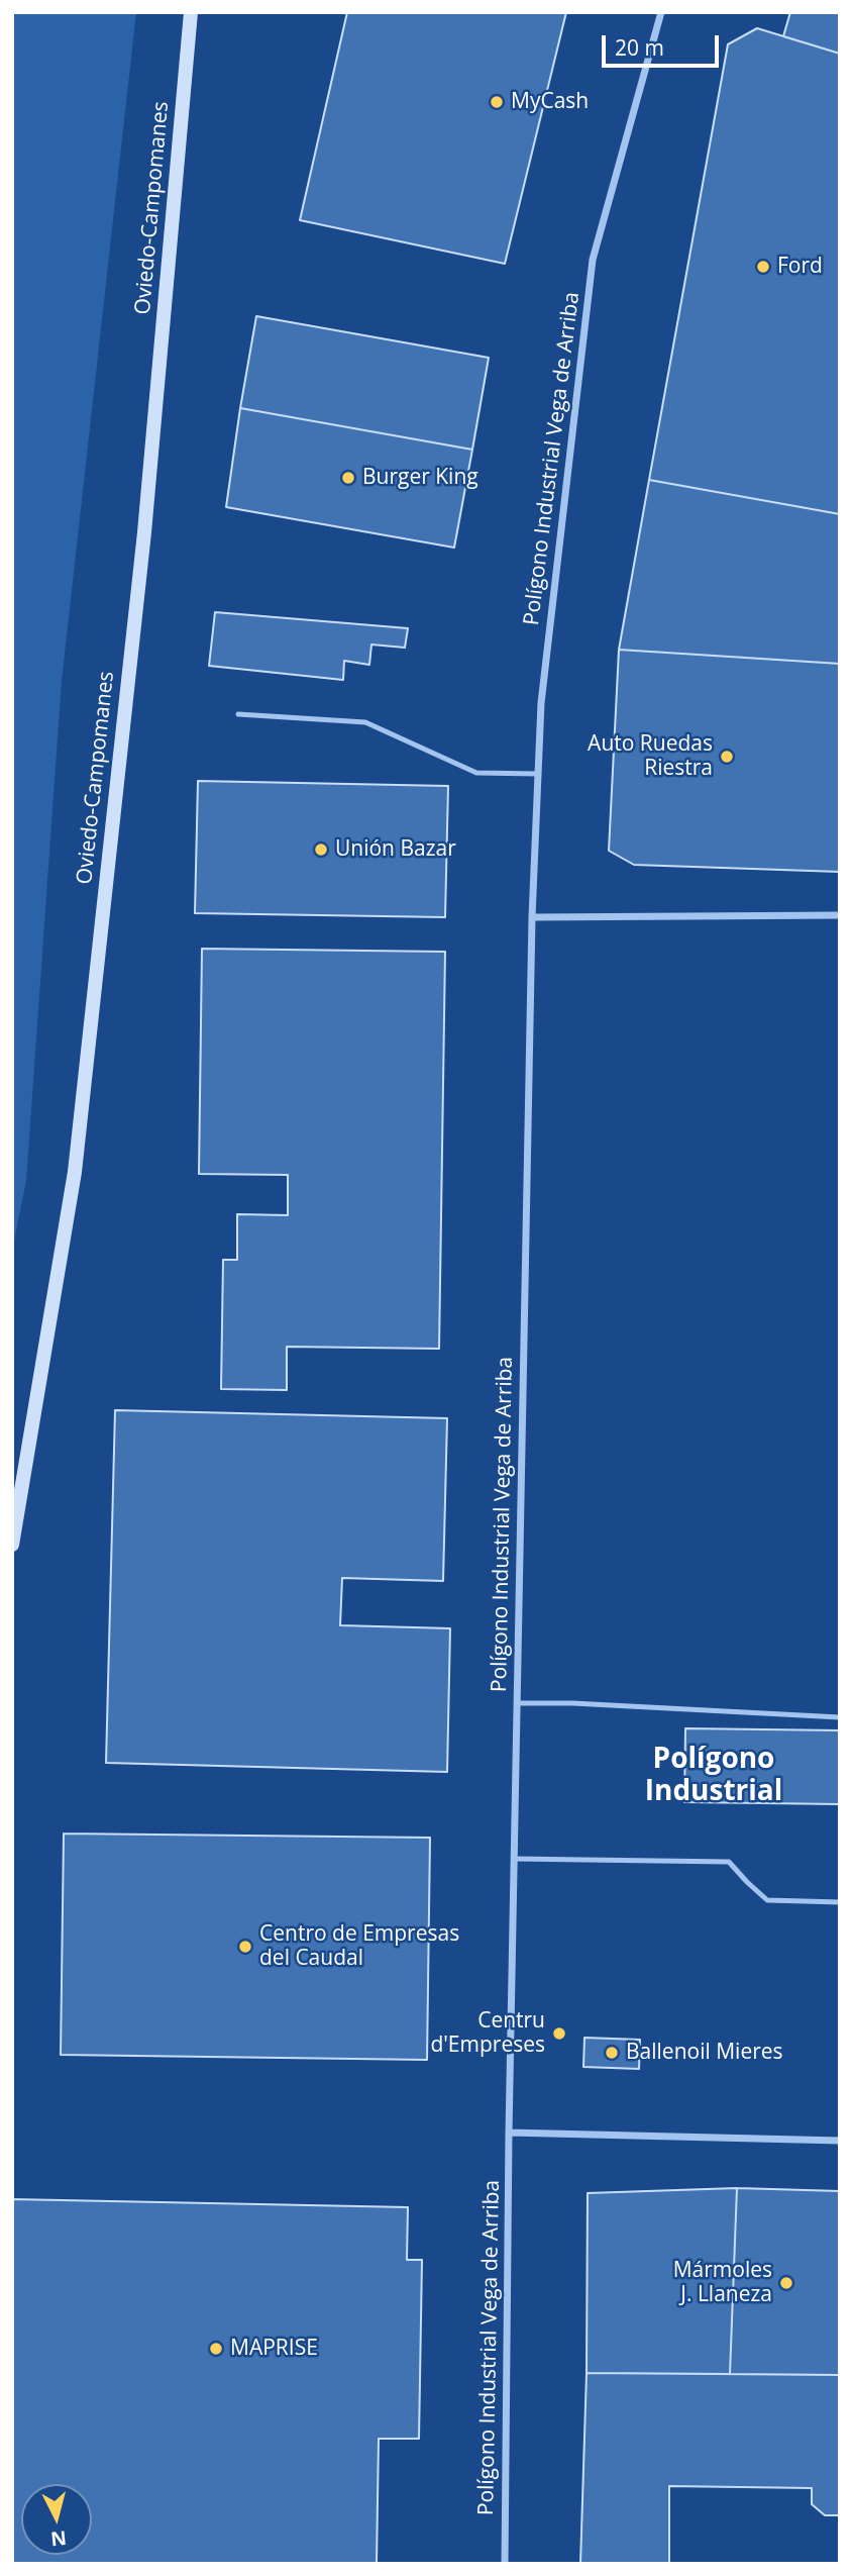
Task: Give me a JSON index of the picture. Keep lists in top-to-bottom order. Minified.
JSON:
{"streets":{"street":["Oviedo-Campomanes","Polígono Industrial Vega de Arriba"]},"districts":["Polígono Industrial"],"places":["MyCash","Ford","Burger King","Auto Ruedas Riestra","Unión Bazar","Centro de Empresas del Caudal","Centru d'Empreses","Ballenoil Mieres","Mármoles J. Llaneza","MAPRISE"],"scale_bar":"20 m","north":"bottom"}
